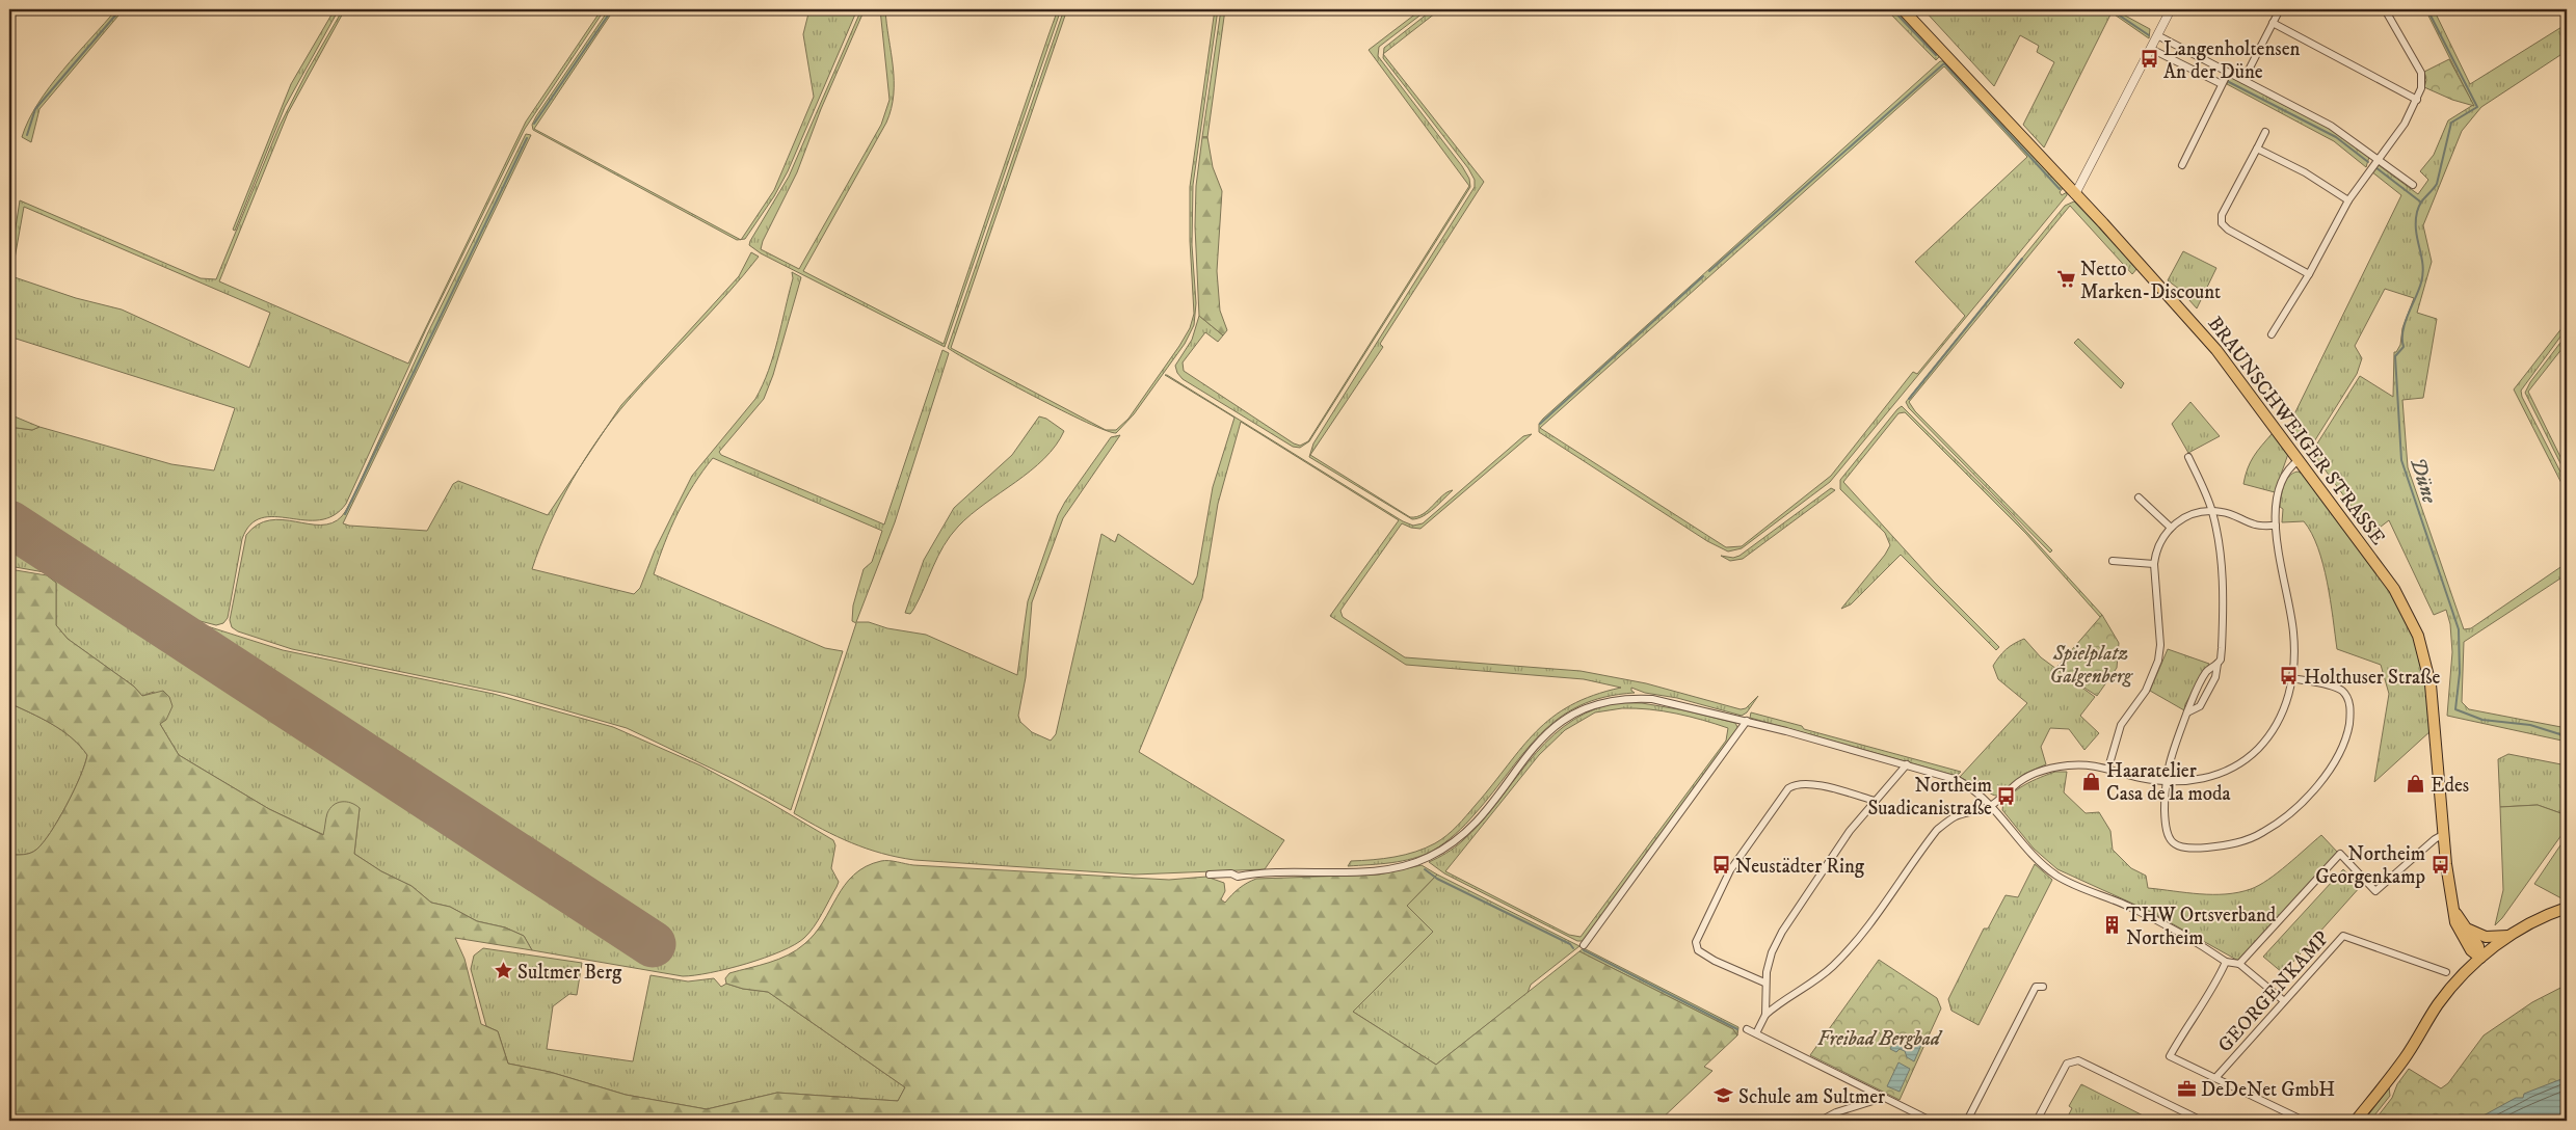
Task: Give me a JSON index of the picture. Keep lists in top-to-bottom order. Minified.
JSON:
{"streets":{"main road":["BRAUNSCHWEIGER STRASSE"],"street":["GEORGENKAMP"]},"water":["Düne"],"parks":["Spielplatz Galgenberg","Freibad Bergbad"],"places":{"bus stop":["Langenholtensen An der Düne","Holthuser Straße","Northeim Suadicanistraße","Northeim Georgenkamp","Neustädter Ring"],"supermarket":["Netto Marken-Discount"],"shop":["Haaratelier Casa de la moda","Edes"],"building":["THW Ortsverband Northeim"],"place":["Sultmer Berg"],"office":["DeDeNet GmbH"],"school or university":["Schule am Sultmer"]}}
